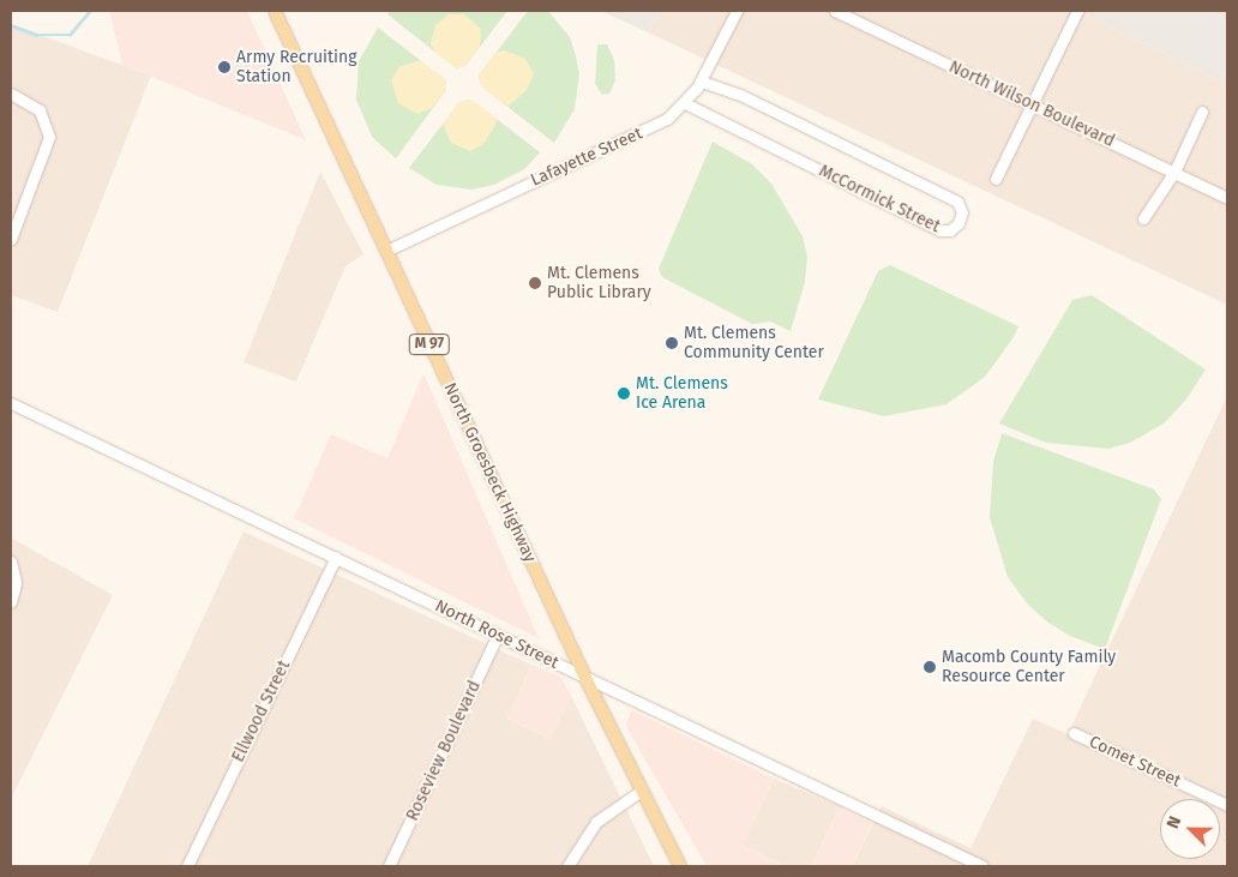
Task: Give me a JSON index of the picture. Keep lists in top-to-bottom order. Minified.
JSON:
{"streets":{"main road":["M 97","North Groesbeck Highway"],"street":["North Wilson Boulevard","Lafayette Street","McCormick Street","North Rose Street","Ellwood Street","Roseview Boulevard","Comet Street"]},"crossings":[["Lafayette Street","McCormick Street"],["Lafayette Street","North Groesbeck Highway"],["North Groesbeck Highway","North Rose Street"],["North Rose Street","Ellwood Street"],["North Rose Street","Roseview Boulevard"]],"places":["Army Recruiting Station","Mt. Clemens Public Library","Mt. Clemens Community Center","Mt. Clemens Ice Arena","Macomb County Family Resource Center"],"north":"top left"}
